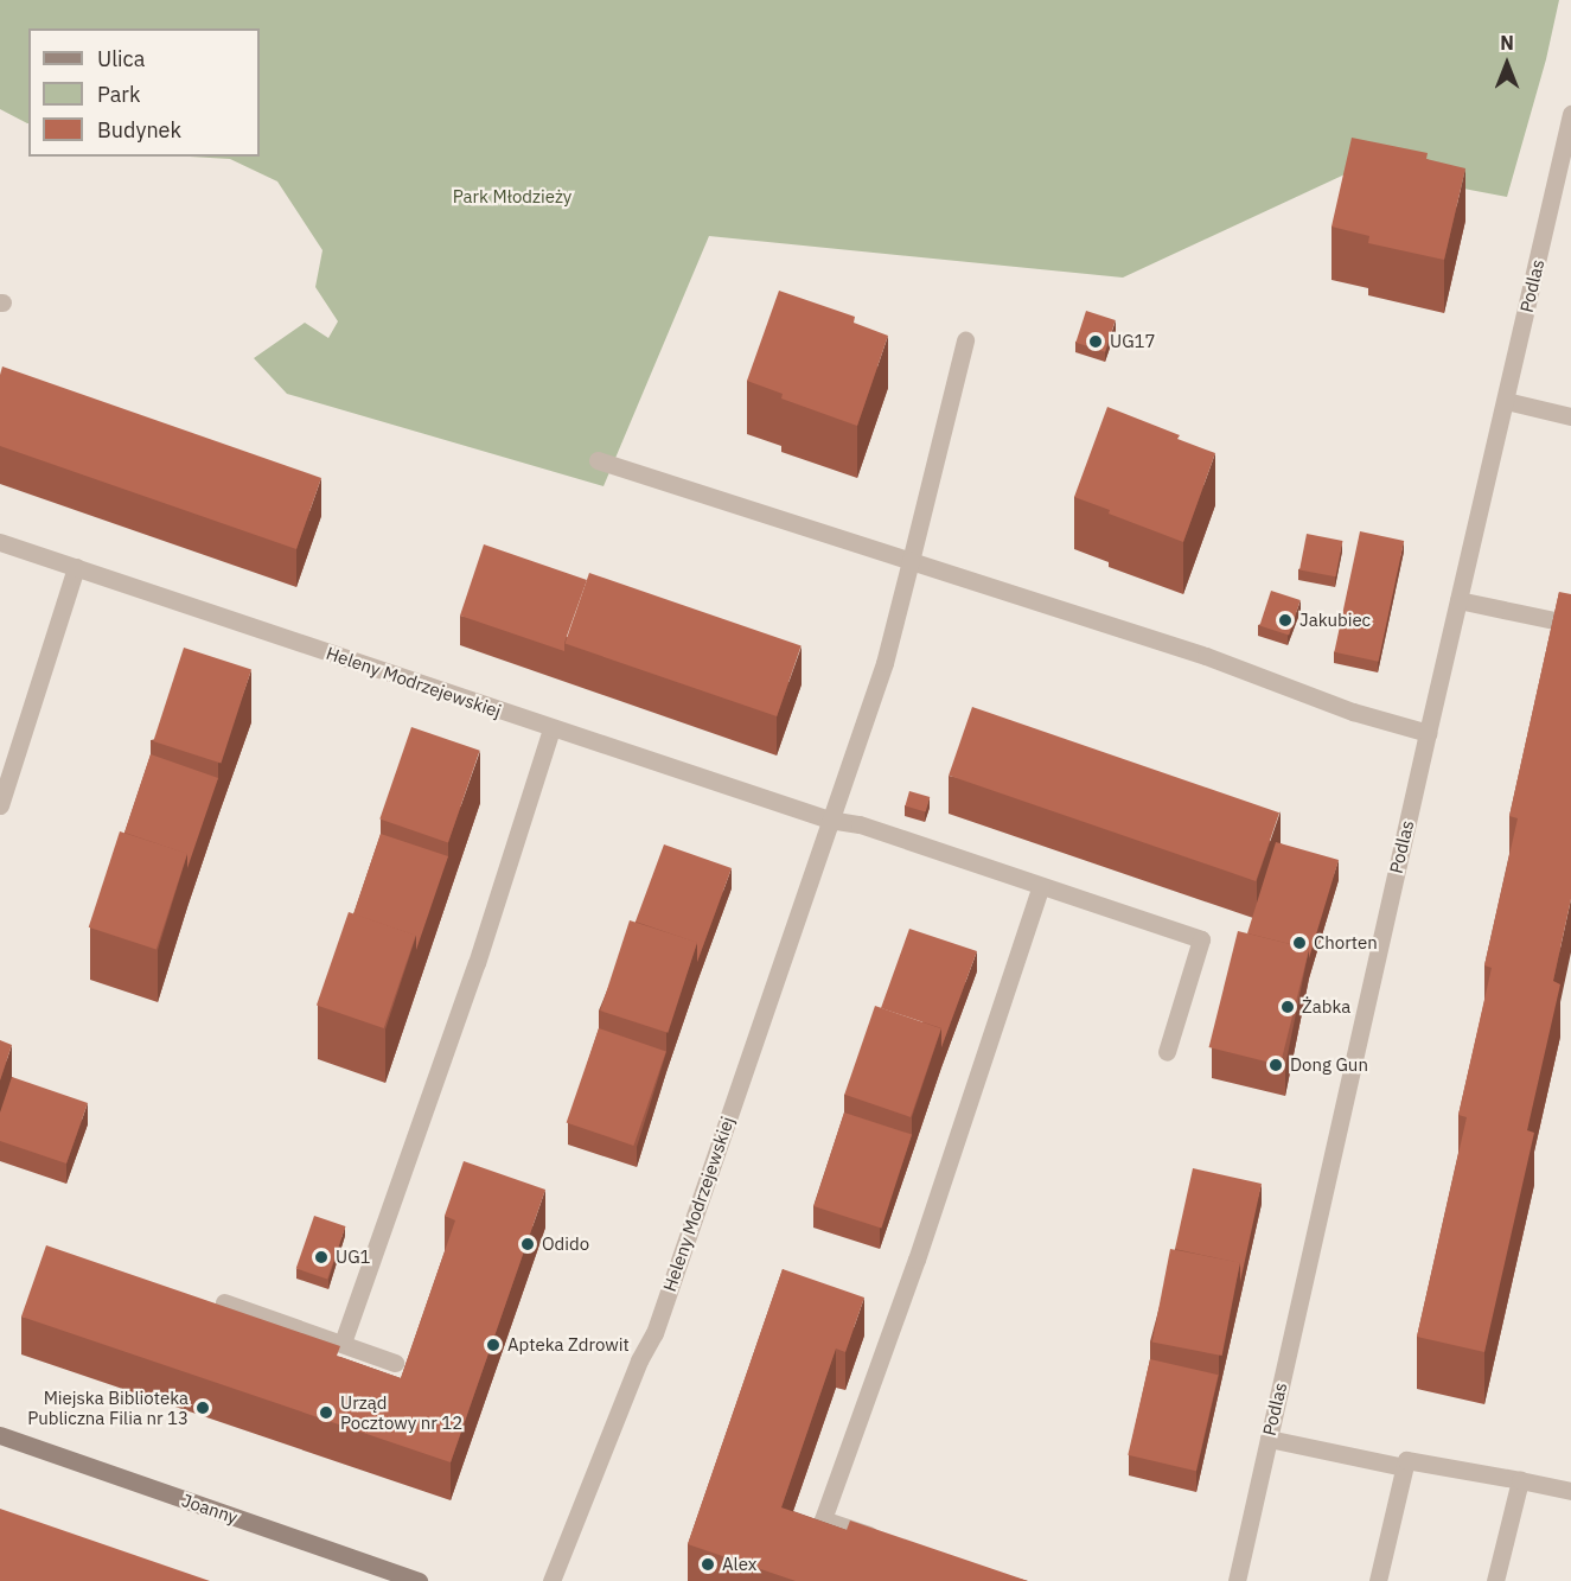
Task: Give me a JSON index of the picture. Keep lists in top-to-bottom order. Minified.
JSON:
{"streets":{"street":["Podlas","Heleny Modrzejewskiej","Joanny"]},"parks":["Park Młodzieży"],"places":["UG17","Jakubiec","Chorten","Żabka","Dong Gun","Odido","UG1","Apteka Zdrowit","Miejska Biblioteka Publiczna Filia nr 13","Urząd Pocztowy nr 12","Alex"],"legend":["Ulica","Park","Budynek"],"north":"top"}
